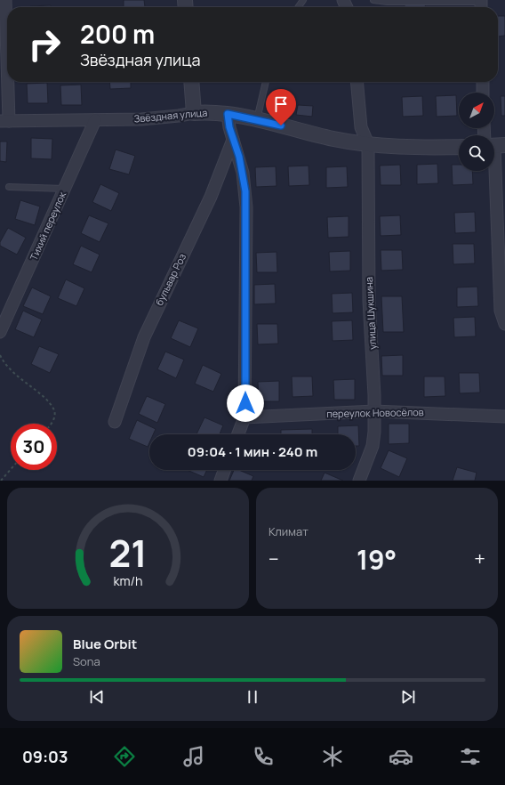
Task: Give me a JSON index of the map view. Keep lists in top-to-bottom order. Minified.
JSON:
{"streets":{"street":["Звёздная улица","Тихий переулок","бульвар Роз","улица Шукшина","переулок Новосёлов"]},"crossings":[["Звёздная улица","Тихий переулок"],["Звёздная улица","улица Шукшина"],["улица Шукшина","переулок Новосёлов"]],"north":"top right","page":{"turn":["200 m","Звёздная улица"],"limit":"30","trip":"09:04 · 1 мин · 240 m","tile":"Климат","heat":["−","19°","+"],"song":["Blue Orbit","Sona"],"tabs":"09:03","gauge":["21","km/h"]}}
